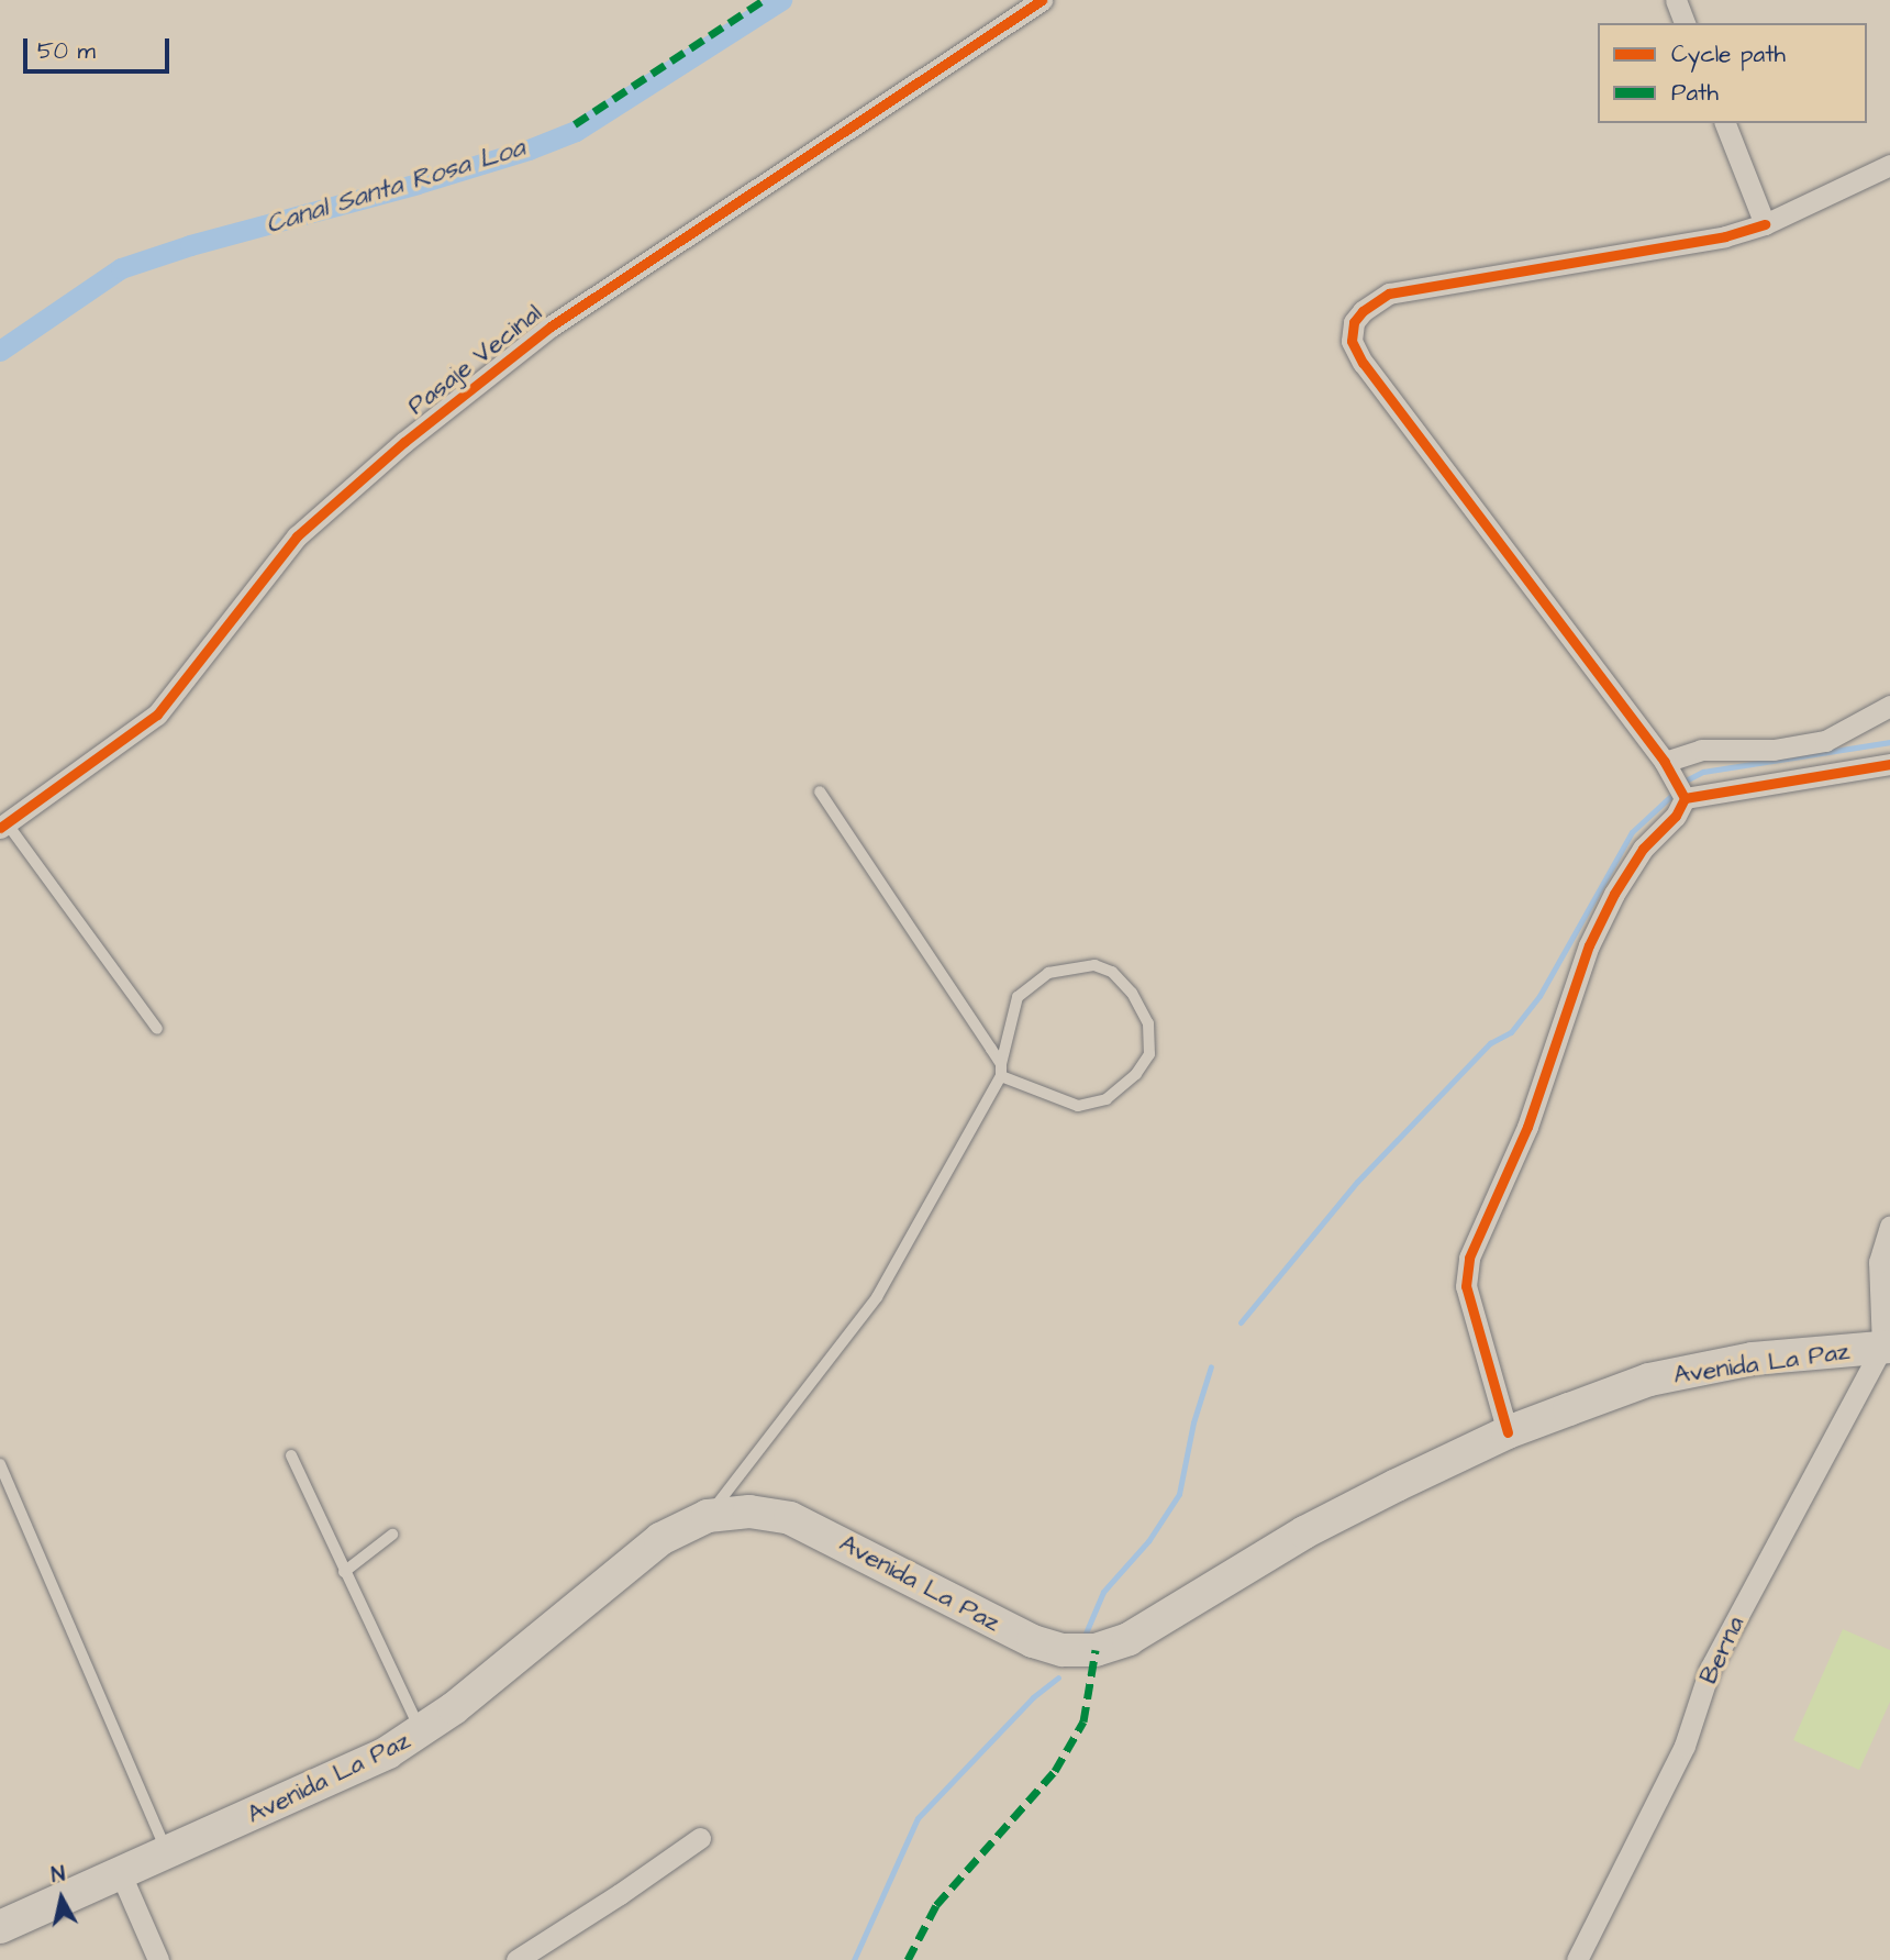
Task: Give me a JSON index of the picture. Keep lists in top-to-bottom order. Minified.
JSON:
{"streets":{"main road":["Avenida La Paz"],"street":["Pasaje Vecinal","Berna"]},"crossings":[["Avenida La Paz","Berna"]],"water":["Canal Santa Rosa Loa"],"legend":["Cycle path","Path"],"scale_bar":"50 m","north":"top"}
